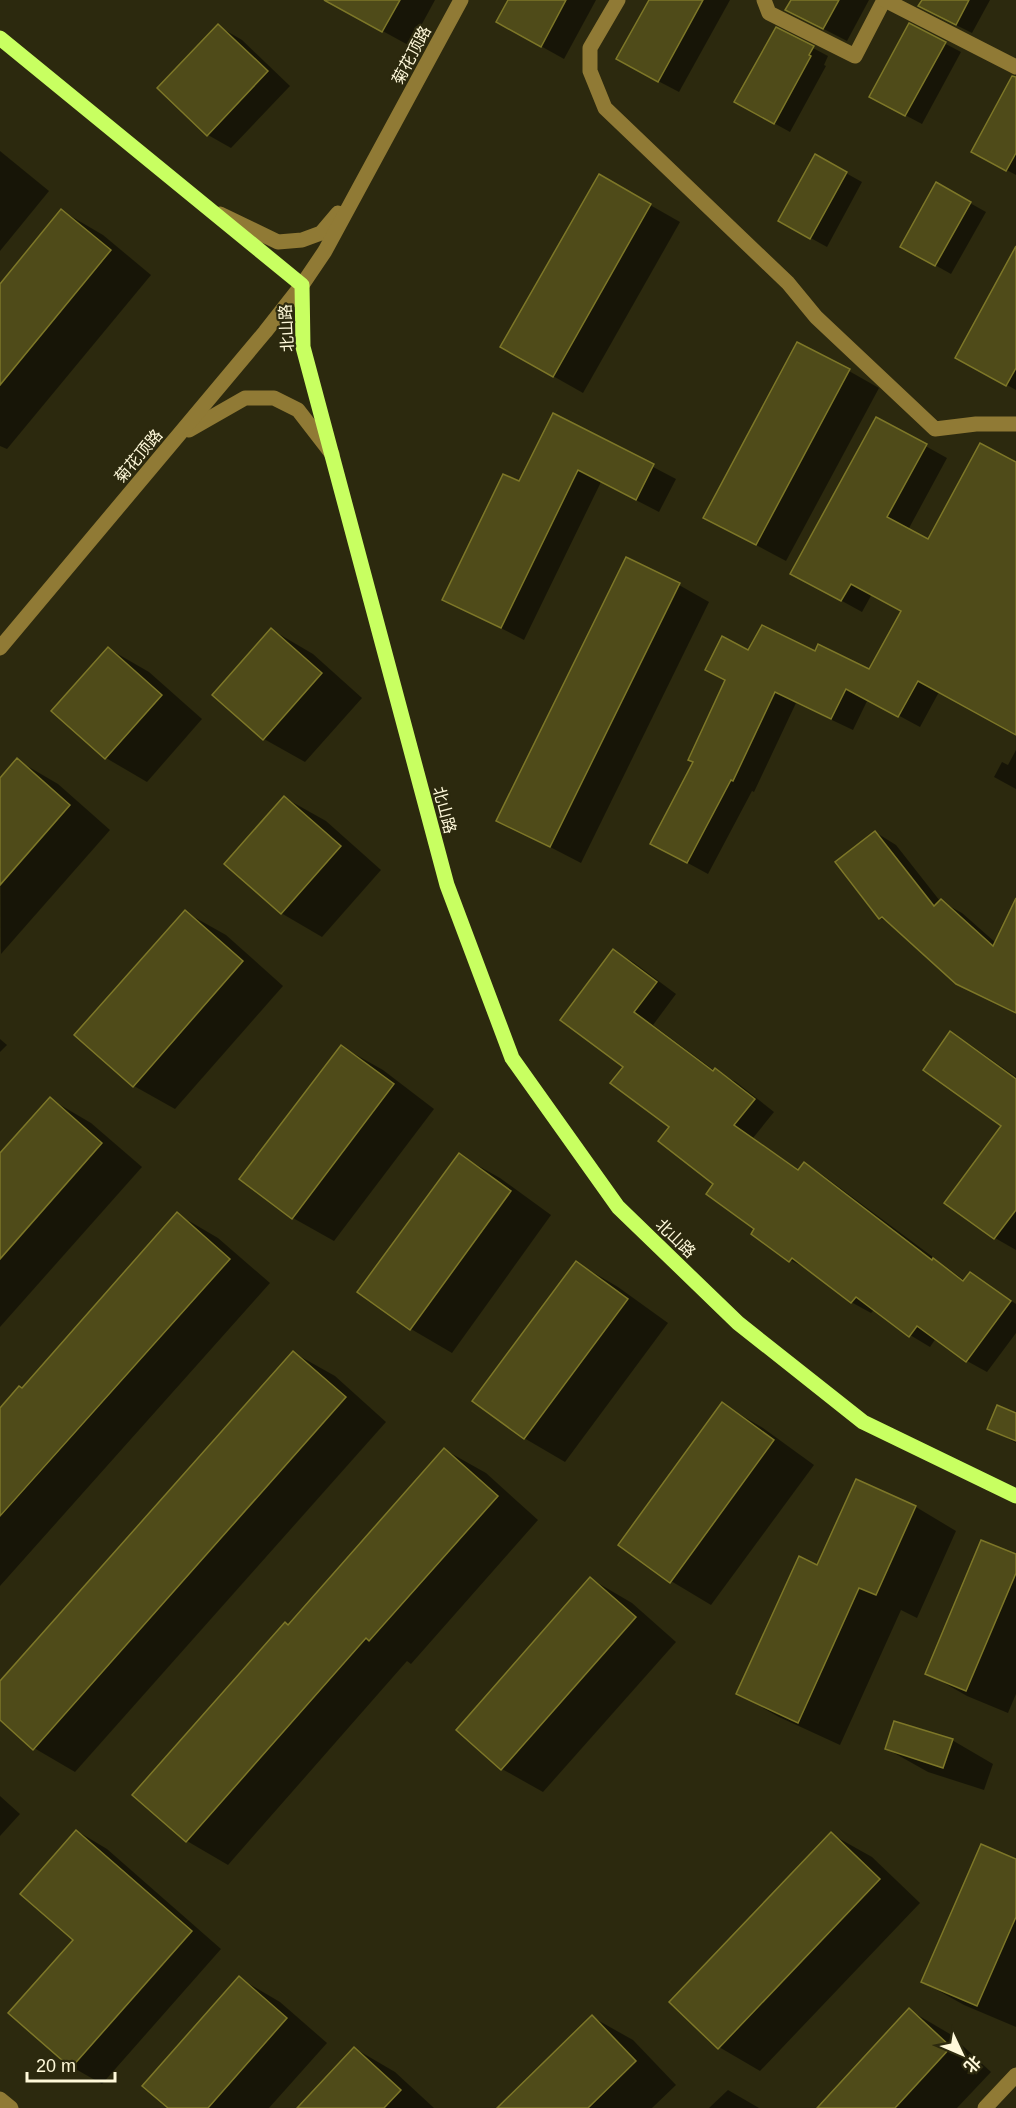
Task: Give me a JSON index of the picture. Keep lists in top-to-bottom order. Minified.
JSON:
{"streets":{"main road":["北山路"],"street":["菊花顶路"]},"crossings":[["菊花顶路","北山路"]],"scale_bar":"20 m","north":"bottom right"}
